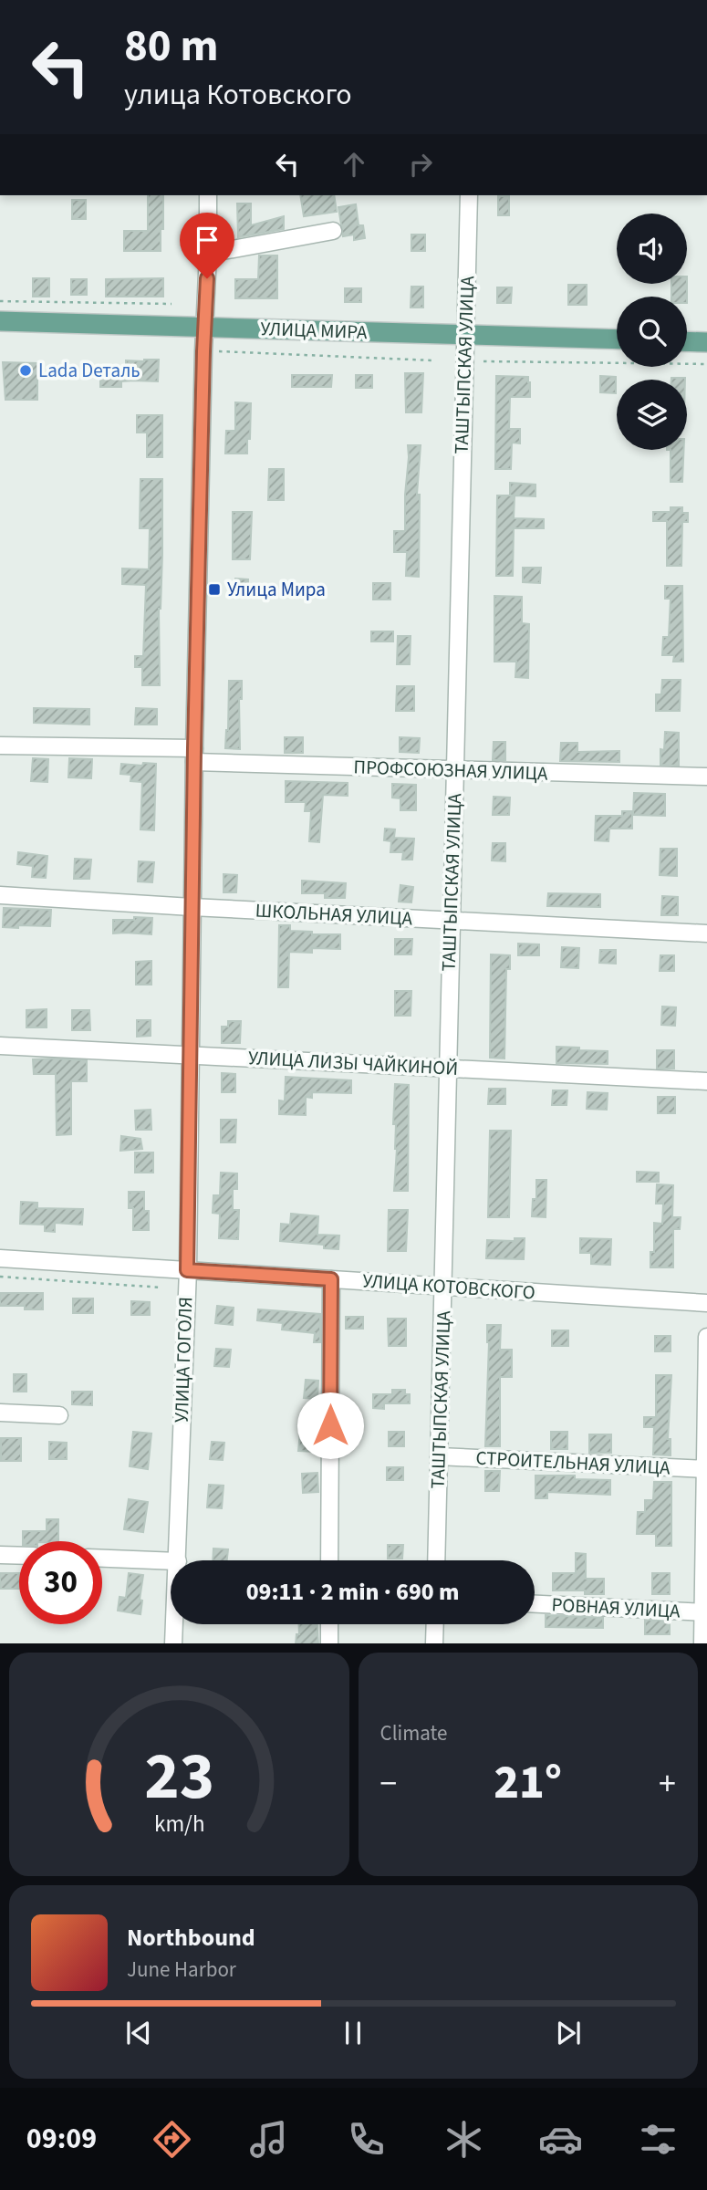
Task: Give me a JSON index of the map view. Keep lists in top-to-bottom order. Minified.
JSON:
{"streets":{"main road":["УЛИЦА МИРА"],"street":["ТАШТЫПСКАЯ УЛИЦА","ПРОФСОЮЗНАЯ УЛИЦА","ШКОЛЬНАЯ УЛИЦА","УЛИЦА ЛИЗЫ ЧАЙКИНОЙ","УЛИЦА КОТОВСКОГО","УЛИЦА ГОГОЛЯ","СТРОИТЕЛЬНАЯ УЛИЦА","РОВНАЯ УЛИЦА"]},"crossings":[["УЛИЦА МИРА","ТАШТЫПСКАЯ УЛИЦА"],["УЛИЦА МИРА","УЛИЦА ГОГОЛЯ"],["ТАШТЫПСКАЯ УЛИЦА","ПРОФСОЮЗНАЯ УЛИЦА"],["ТАШТЫПСКАЯ УЛИЦА","ШКОЛЬНАЯ УЛИЦА"],["ТАШТЫПСКАЯ УЛИЦА","УЛИЦА ЛИЗЫ ЧАЙКИНОЙ"],["ТАШТЫПСКАЯ УЛИЦА","УЛИЦА КОТОВСКОГО"],["ТАШТЫПСКАЯ УЛИЦА","СТРОИТЕЛЬНАЯ УЛИЦА"],["ПРОФСОЮЗНАЯ УЛИЦА","УЛИЦА ГОГОЛЯ"],["ШКОЛЬНАЯ УЛИЦА","УЛИЦА ГОГОЛЯ"],["УЛИЦА ЛИЗЫ ЧАЙКИНОЙ","УЛИЦА ГОГОЛЯ"],["УЛИЦА КОТОВСКОГО","УЛИЦА ГОГОЛЯ"]],"places":{"other":["Lada Dеталь"],"transit":["Улица Мира"]},"page":{"turn":["80 m","улица Котовского"],"limit":"30","trip":"09:11 · 2 min · 690 m","tile":"Climate","heat":["−","21°","+"],"song":["Northbound","June Harbor"],"tabs":"09:09","gauge":["23","km/h"]}}
